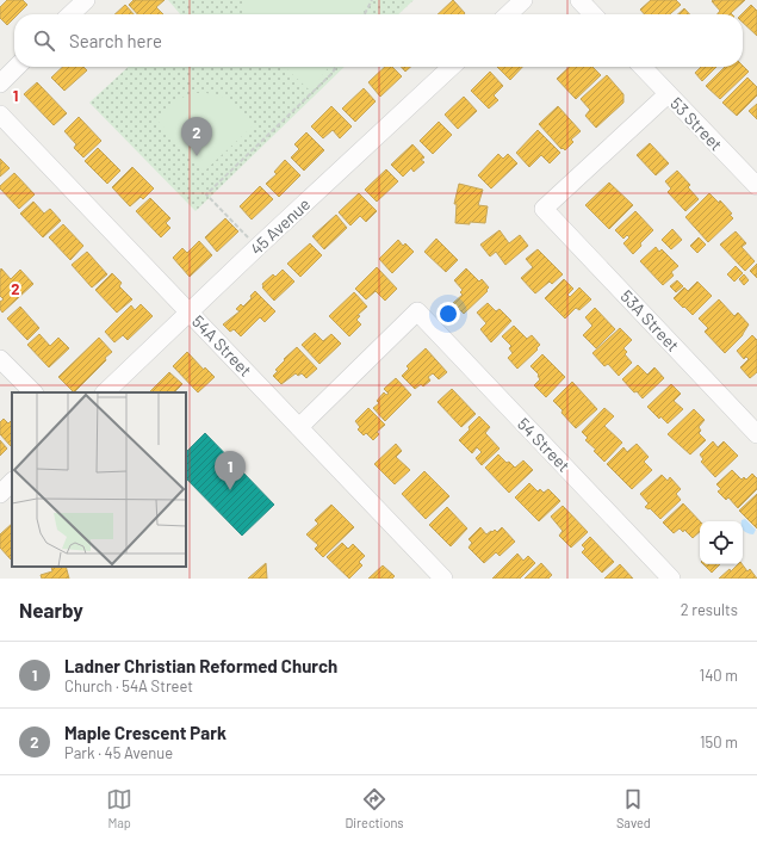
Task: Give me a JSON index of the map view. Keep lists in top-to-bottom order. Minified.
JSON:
{"streets":{"street":["53 Street","45 Avenue","53A Street","54A Street","54 Street"]},"crossings":[["53 Street","53A Street"],["45 Avenue","54A Street"],["54A Street","54 Street"]],"page":{"search":"Search here","pins":["2","1"],"heading":["Nearby","2 results"],"list":[{"mark":"1","name":"Ladner Christian Reformed Church","note":"Church · 54A Street","value":"140 m"},{"mark":"2","name":"Maple Crescent Park","note":"Park · 45 Avenue","value":"150 m"}],"nav":["Map","Directions","Saved"]},"grid":{"rows":["1","2"]}}
